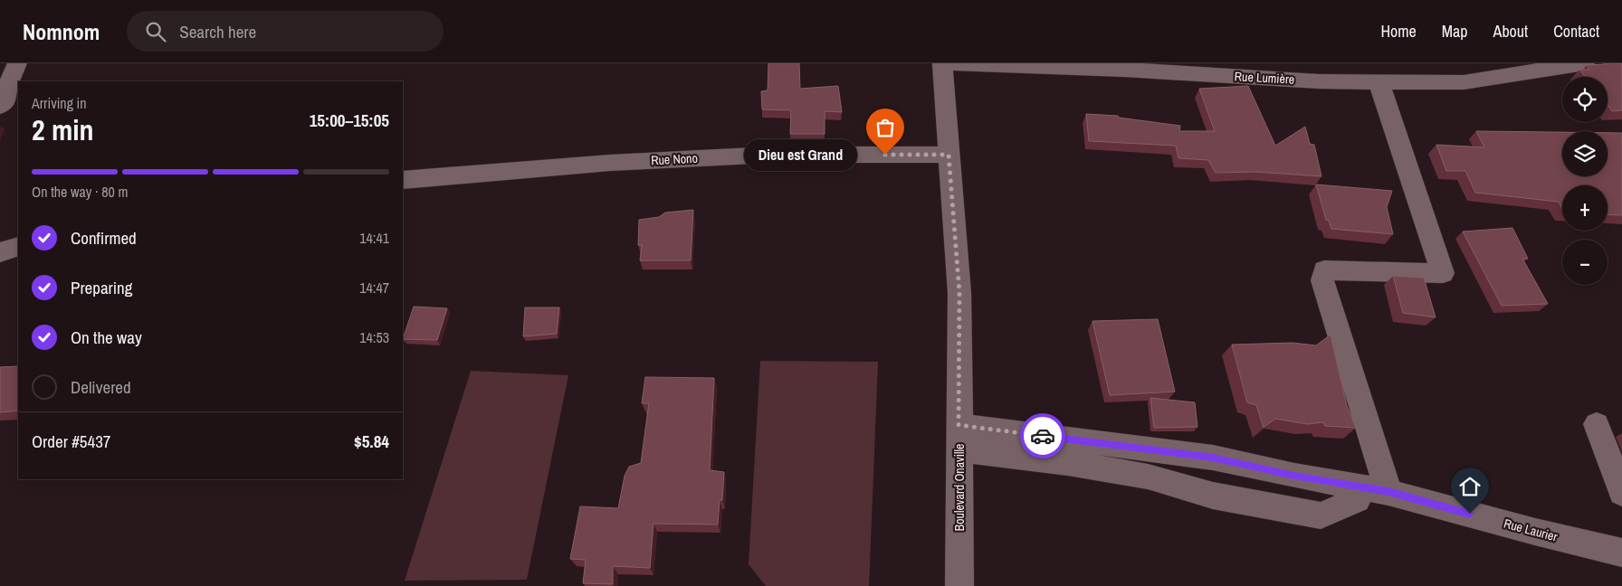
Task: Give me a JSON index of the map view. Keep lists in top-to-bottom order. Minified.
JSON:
{"streets":{"street":["Rue Lumière","Rue Nono","Boulevard Onaville","Rue Laurier"]},"crossings":[["Rue Lumière","Boulevard Onaville"],["Rue Nono","Boulevard Onaville"],["Boulevard Onaville","Rue Laurier"]],"places":["Dieu est Grand"],"page":{"header":"Nomnom","search":"Search here","nav":["Home","Map","About","Contact"],"map_buttons":["+","−"],"heading":["2 min","Arriving in","15:00–15:05"],"panel":["Order #5437","$5.84"],"bubble":"Dieu est Grand","bar":"On the way · 80 m","list":[["Confirmed","14:41"],["Preparing","14:47"],["On the way","14:53"],"Delivered"]}}
